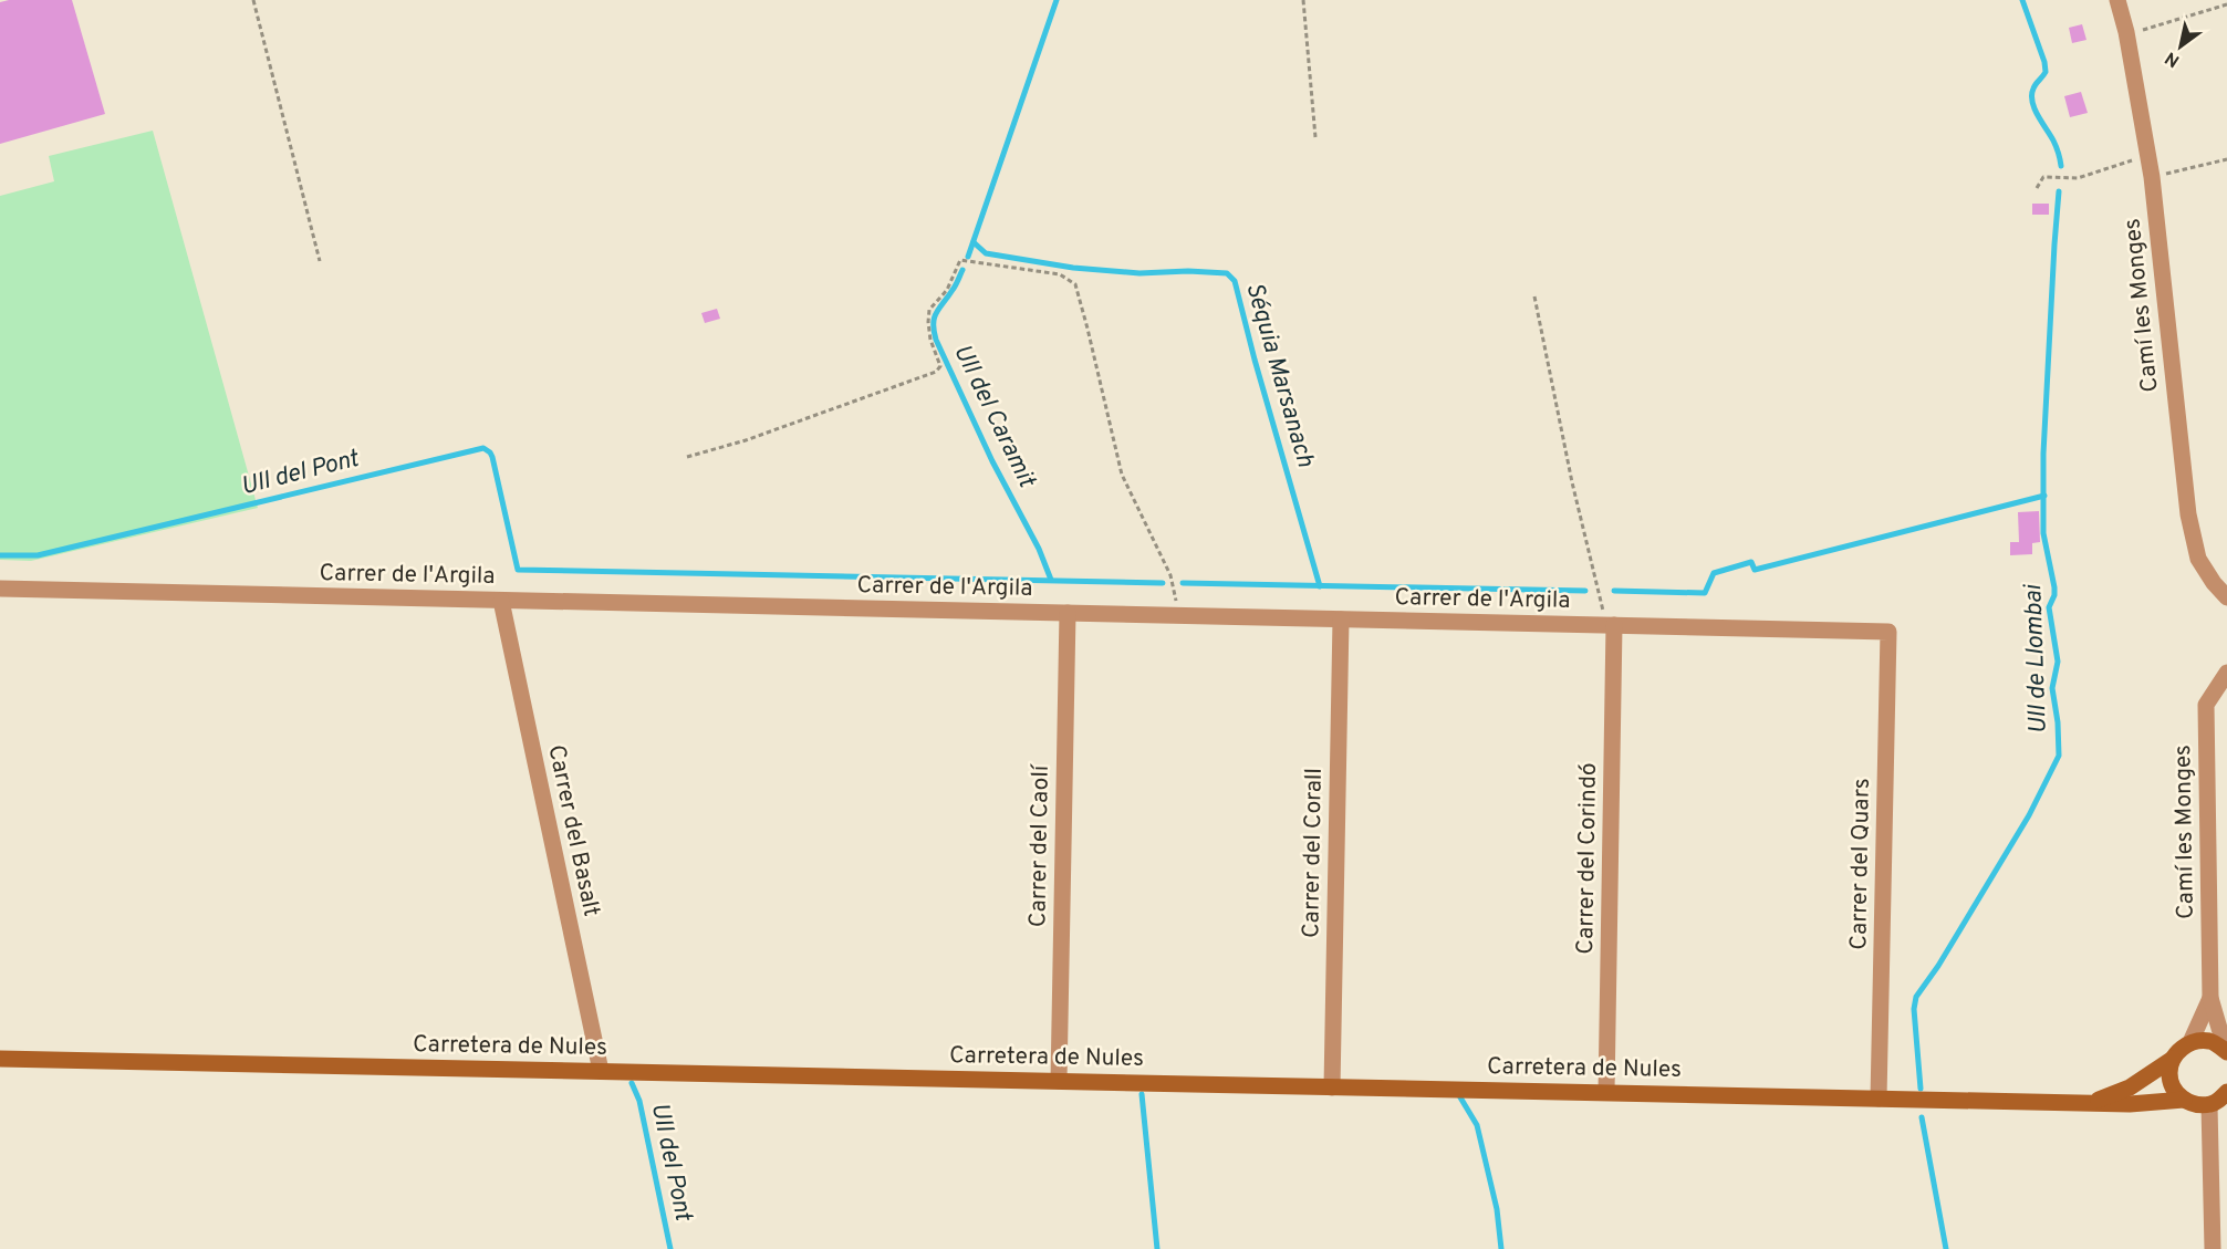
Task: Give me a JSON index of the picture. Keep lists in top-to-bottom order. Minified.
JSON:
{"streets":{"main road":["Carretera de Nules"],"street":["Camí les Monges","Carrer de l'Argila","Carrer del Basalt","Carrer del Caolí","Carrer del Corall","Carrer del Corindó","Carrer del Quars"]},"crossings":[["Carrer de l'Argila","Carrer del Basalt"],["Carrer de l'Argila","Carrer del Caolí"],["Carrer de l'Argila","Carrer del Corall"],["Carrer de l'Argila","Carrer del Corindó"],["Carrer de l'Argila","Carrer del Quars"],["Carrer del Basalt","Carretera de Nules"],["Carrer del Caolí","Carretera de Nules"],["Carrer del Corall","Carretera de Nules"],["Carrer del Corindó","Carretera de Nules"],["Carrer del Quars","Carretera de Nules"]],"water":["Séquia Marsanach","Ull del Caramit","Ull del Pont","Ull de Llombai"],"north":"bottom left"}
